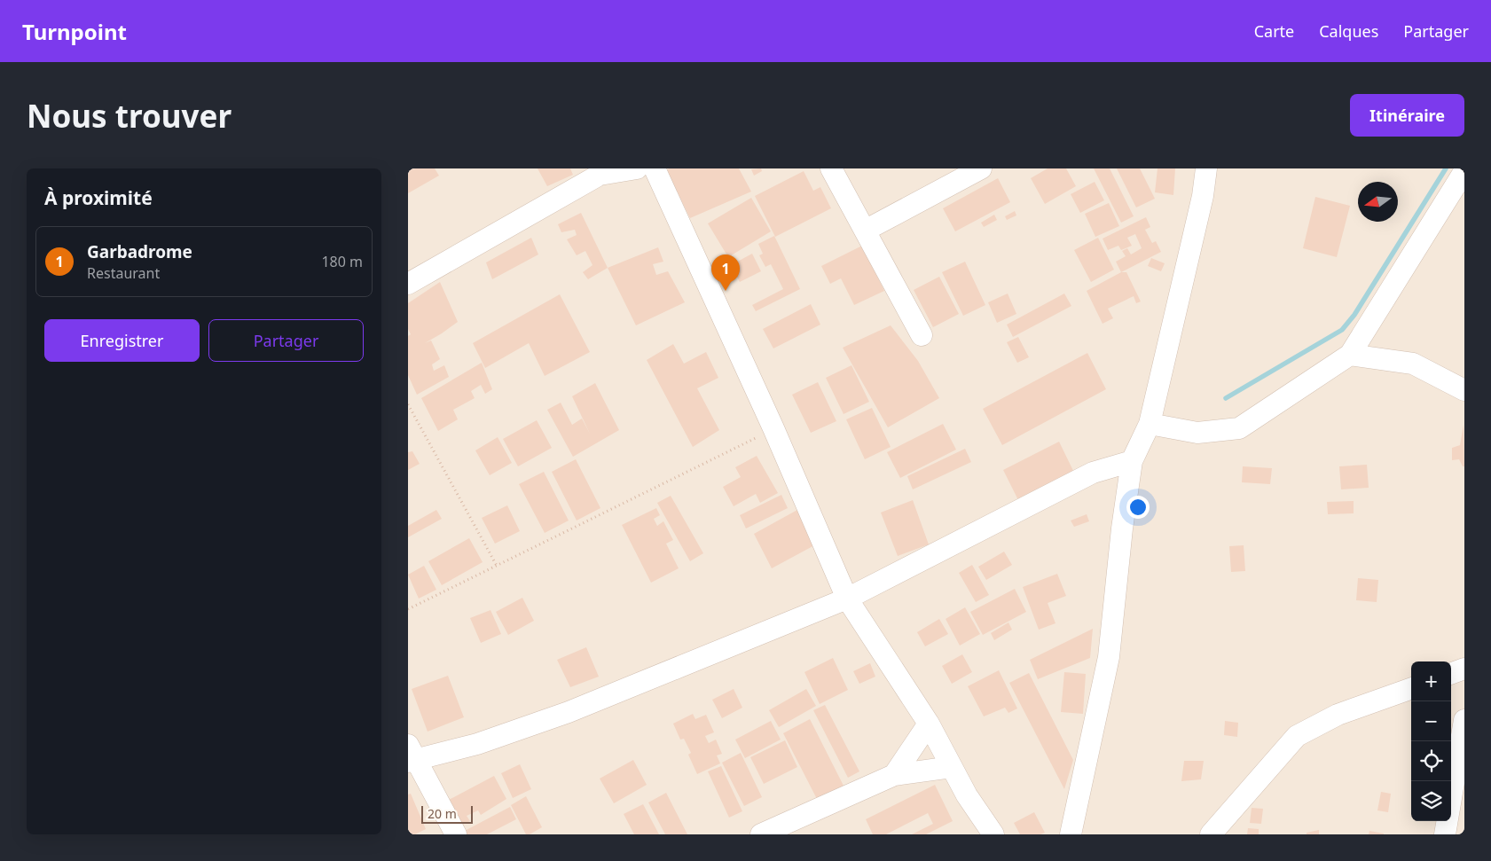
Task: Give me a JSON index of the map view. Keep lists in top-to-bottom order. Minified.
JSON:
{"scale_bar":"20 m","north":"left","page":{"header":"Turnpoint","nav":["Carte","Calques","Partager"],"buttons":["Itinéraire",["Enregistrer","Partager"]],"title":"Nous trouver","heading":"À proximité","list":[{"mark":"1","name":"Garbadrome","note":"Restaurant","value":"180 m"}],"pins":"1","map_buttons":["+","−"],"scale":"20 m"}}
